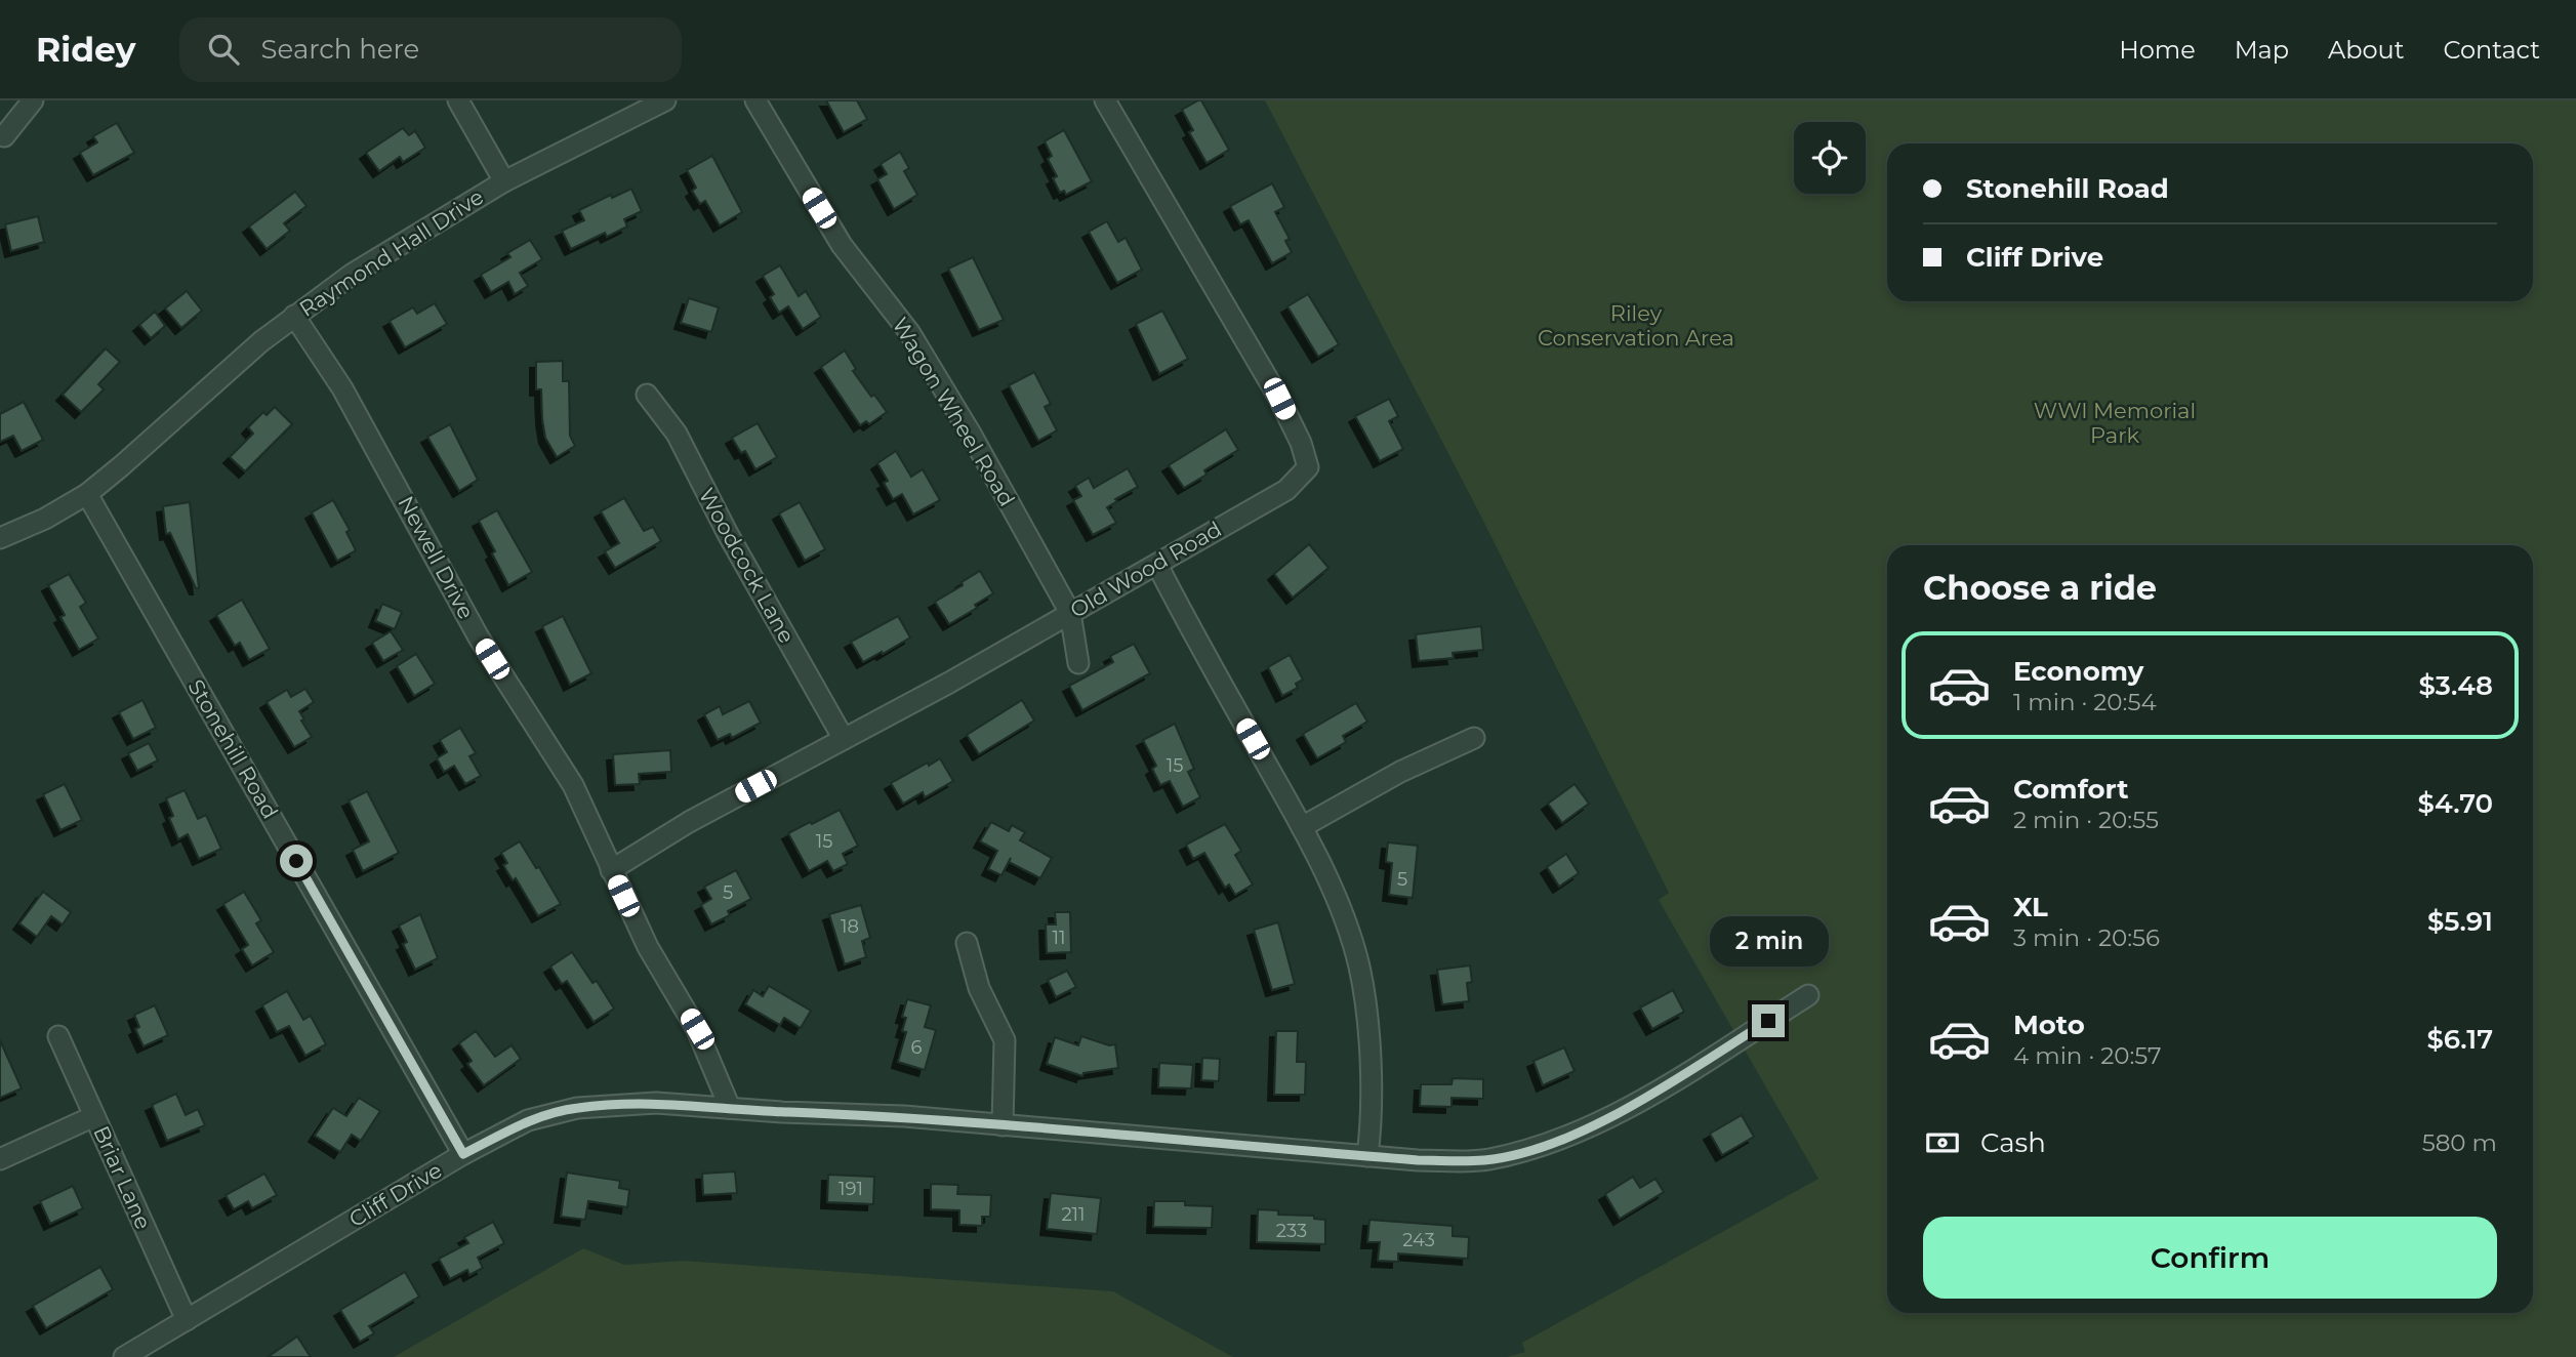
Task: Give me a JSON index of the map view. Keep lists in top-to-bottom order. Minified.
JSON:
{"streets":{"street":["Raymond Hall Drive","Wagon Wheel Road","Newell Drive","Woodcock Lane","Old Wood Road","Stonehill Road","Briar Lane","Cliff Drive"]},"crossings":[["Raymond Hall Drive","Newell Drive"],["Raymond Hall Drive","Stonehill Road"],["Wagon Wheel Road","Old Wood Road"],["Newell Drive","Old Wood Road"],["Newell Drive","Cliff Drive"],["Woodcock Lane","Old Wood Road"],["Stonehill Road","Cliff Drive"],["Briar Lane","Cliff Drive"]],"parks":["Riley Conservation Area","WWI Memorial Park"],"house_numbers":["15","15","5","5","18","11","6","191","211","233","243"],"page":{"header":"Ridey","search":"Search here","nav":["Home","Map","About","Contact"],"banner":["Stonehill Road","Cliff Drive"],"heading":"Choose a ride","list":[{"name":"Economy","note":"1 min · 20:54","value":"$3.48"},{"name":"Comfort","note":"2 min · 20:55","value":"$4.70"},{"name":"XL","note":"3 min · 20:56","value":"$5.91"},{"name":"Moto","note":"4 min · 20:57","value":"$6.17"}],"bubble":"2 min","pay":["Cash","580 m"],"buttons":"Confirm"}}
